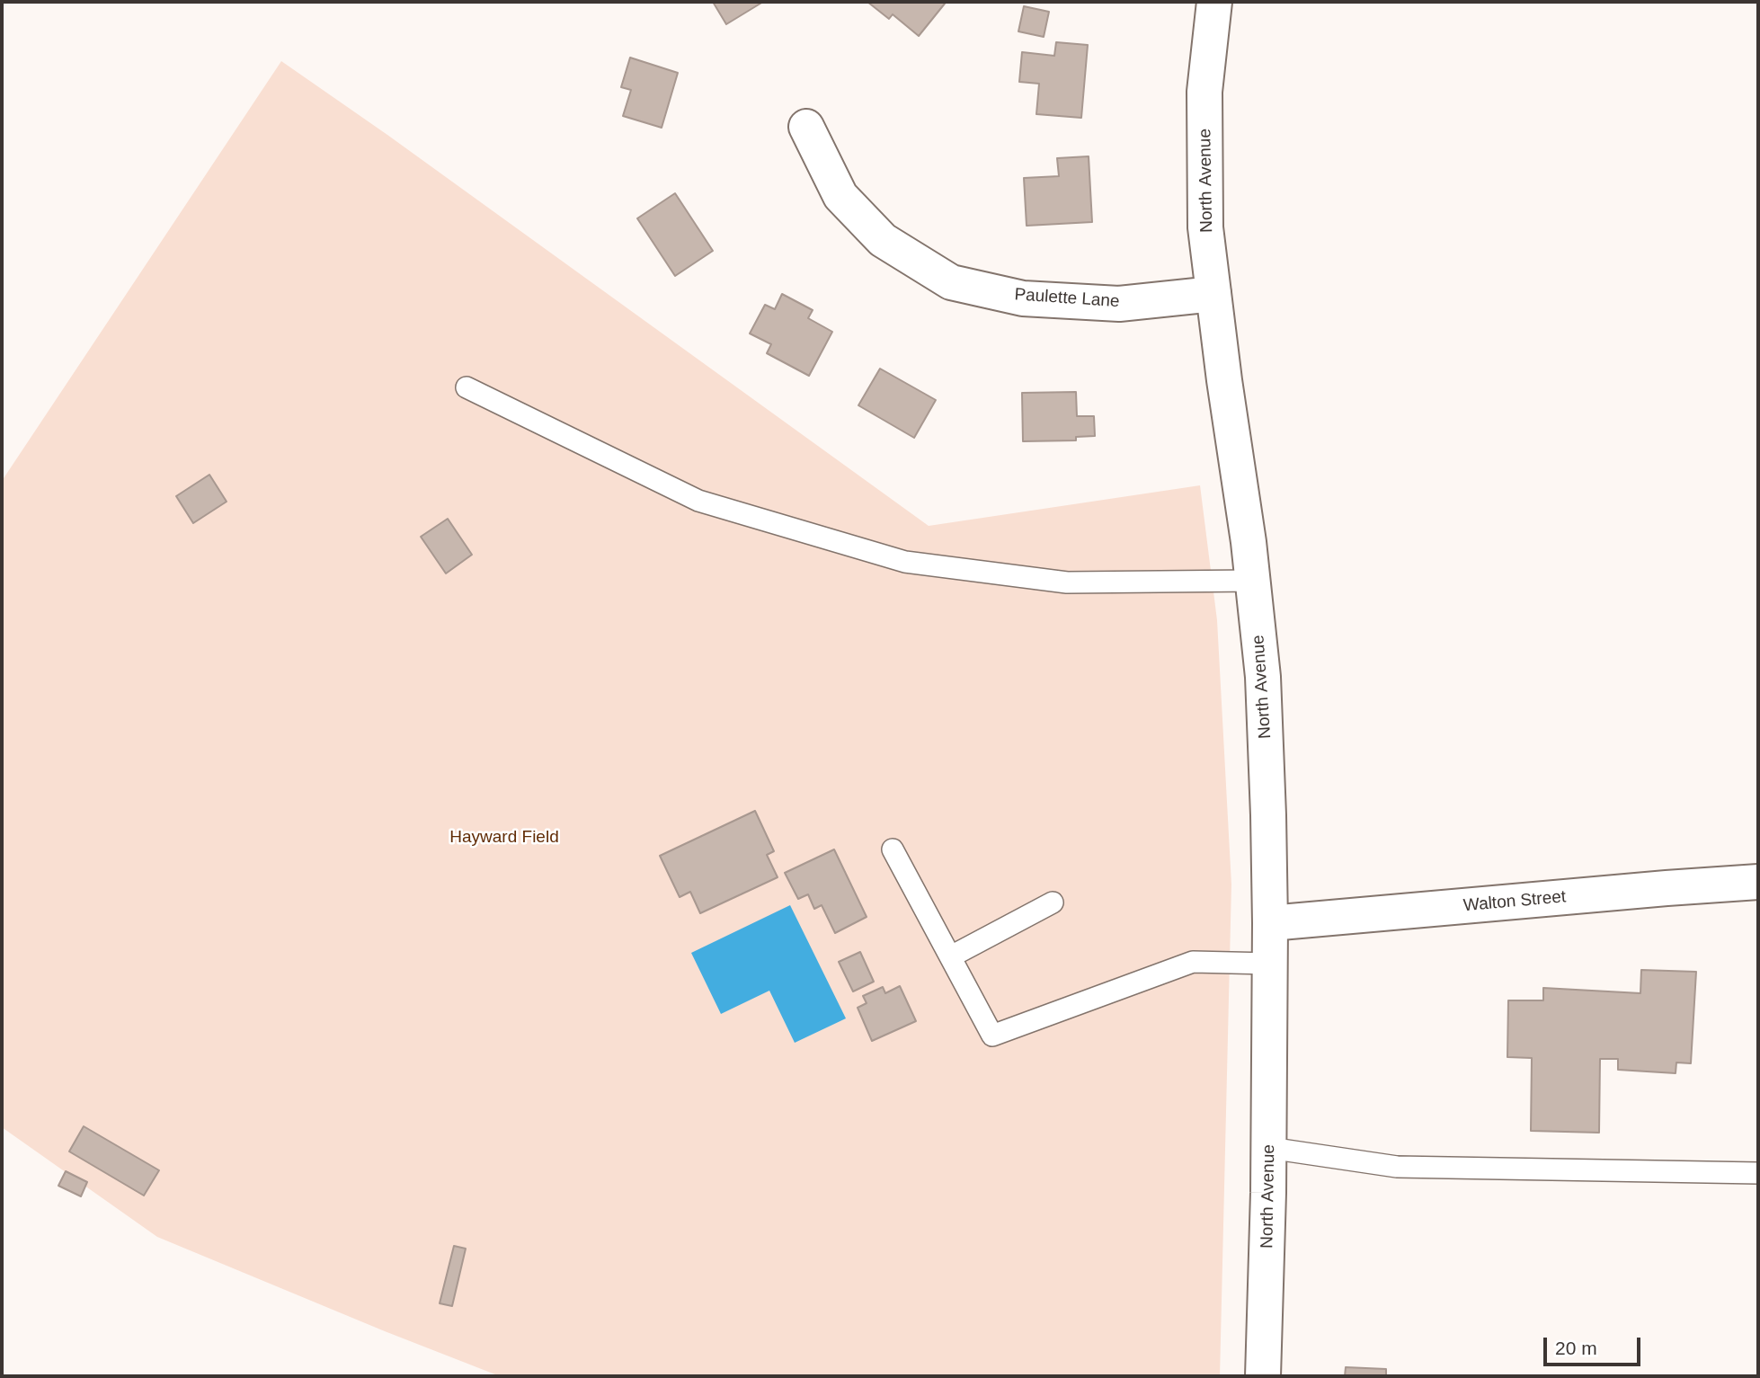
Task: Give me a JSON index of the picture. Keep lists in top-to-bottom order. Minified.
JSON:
{"streets":{"main road":["North Avenue","Paulette Lane","Walton Street"]},"crossings":[["North Avenue","Paulette Lane"],["North Avenue","Walton Street"]],"parks":["Hayward Field"],"scale_bar":"20 m"}
